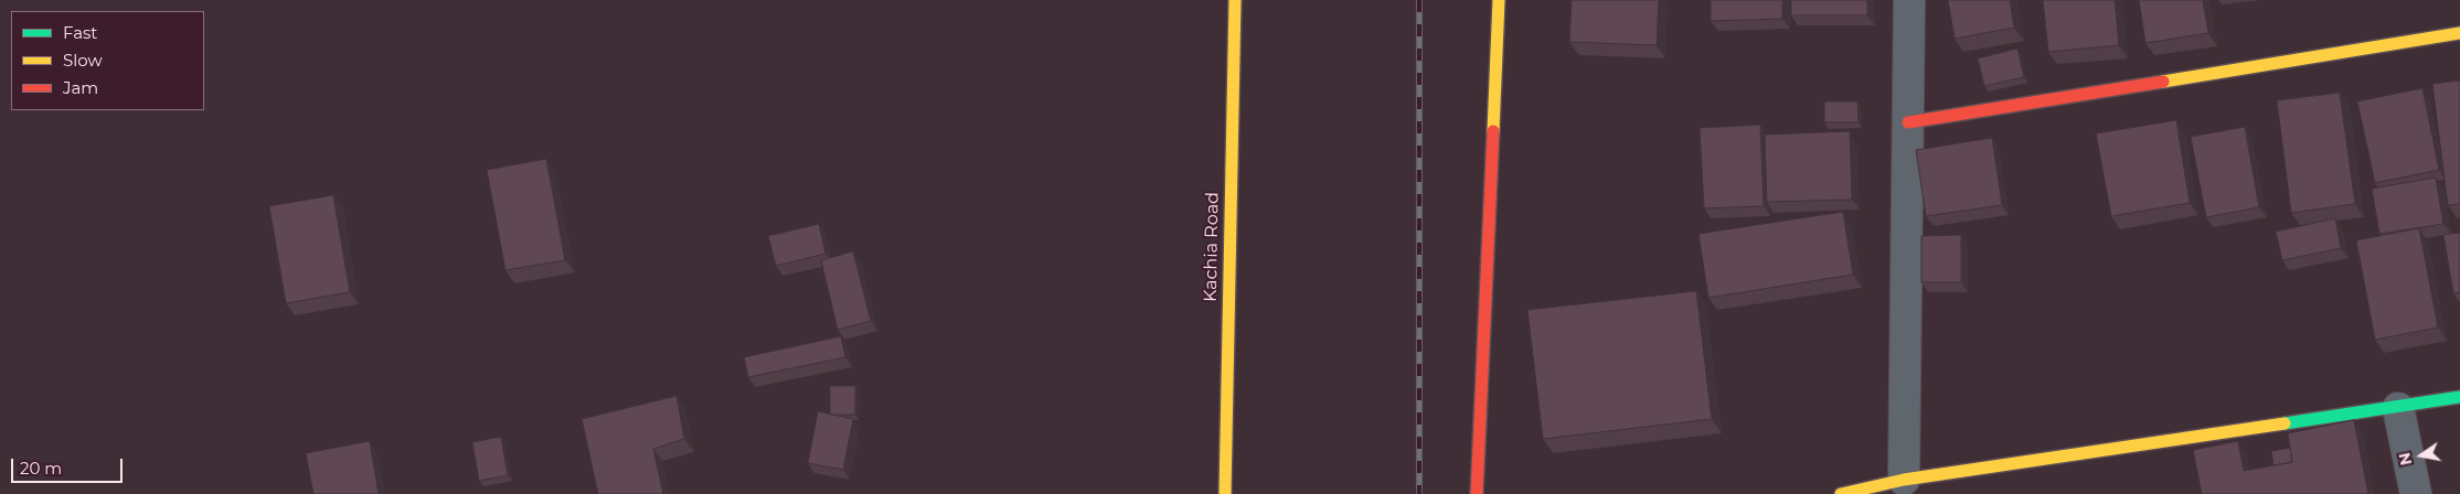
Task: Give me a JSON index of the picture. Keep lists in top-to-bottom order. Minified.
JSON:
{"streets":{"street":["Kachia Road"]},"legend":["Fast","Slow","Jam"],"scale_bar":"20 m","north":"left"}
